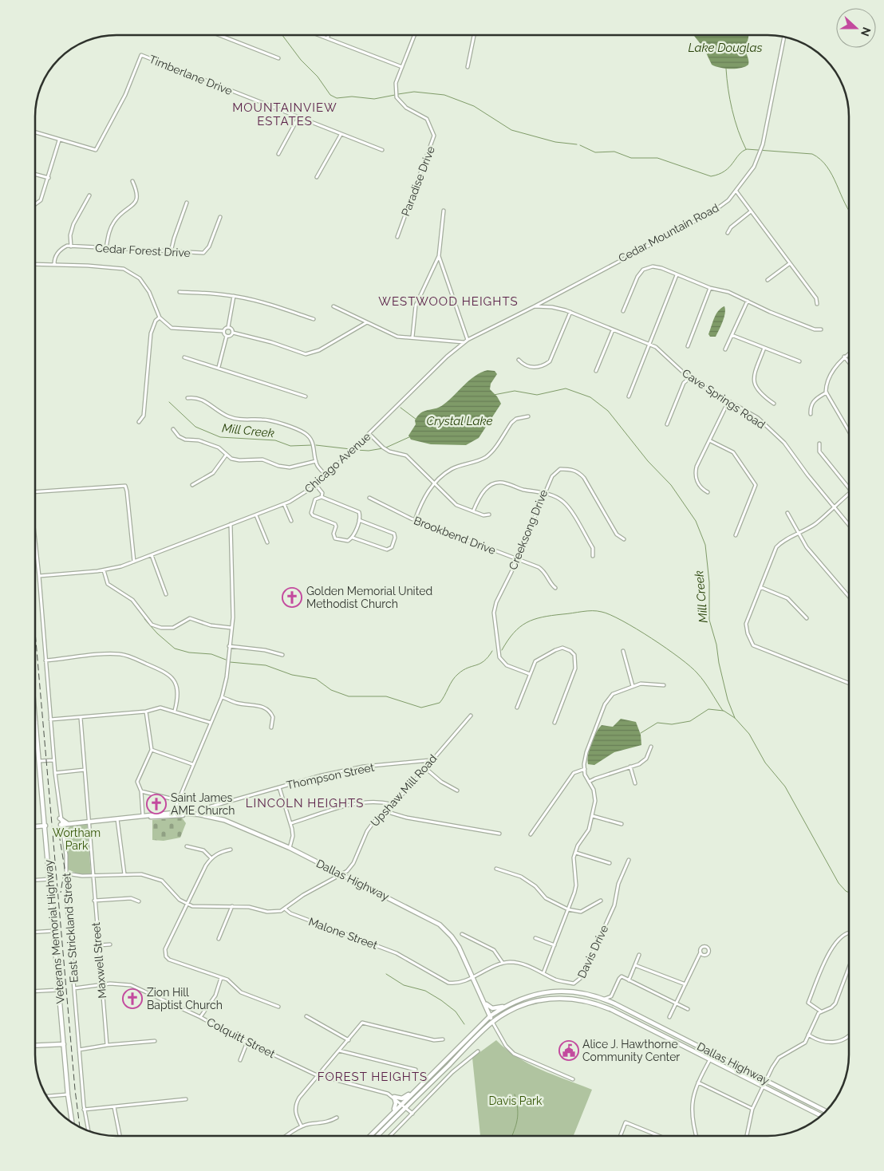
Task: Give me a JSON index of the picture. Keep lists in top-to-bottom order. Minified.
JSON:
{"streets":{"main road":["Dallas Highway","Veterans Memorial Highway"],"street":["Timberlane Drive","Paradise Drive","Cedar Mountain Road","Cedar Forest Drive","Cave Springs Road","Chicago Avenue","Creeksong Drive","Brookbend Drive","Thompson Street","Upshaw Mill Road","East Strickland Street","Malone Street","Davis Drive","Maxwell Street","Colquitt Street"]},"crossings":[["Cedar Mountain Road","Cave Springs Road"],["Cedar Mountain Road","Chicago Avenue"],["Cave Springs Road","Chicago Avenue"],["Chicago Avenue","East Strickland Street"],["Creeksong Drive","Brookbend Drive"],["Thompson Street","Upshaw Mill Road"],["Upshaw Mill Road","Dallas Highway"],["Upshaw Mill Road","Malone Street"],["Dallas Highway","East Strickland Street"],["Dallas Highway","Malone Street"],["Dallas Highway","Davis Drive"],["Dallas Highway","Maxwell Street"],["Dallas Highway","Colquitt Street"],["East Strickland Street","Colquitt Street"],["Malone Street","Davis Drive"],["Maxwell Street","Colquitt Street"]],"districts":["MOUNTAINVIEW ESTATES","WESTWOOD HEIGHTS","LINCOLN HEIGHTS","FOREST HEIGHTS"],"water":["Lake Douglas","Crystal Lake","Mill Creek"],"parks":["Wortham Park","Davis Park"],"places":{"church":["Golden Memorial United Methodist Church","Saint James AME Church","Zion Hill Baptist Church"],"public building":["Alice J. Hawthorne Community Center"]},"north":"right"}
